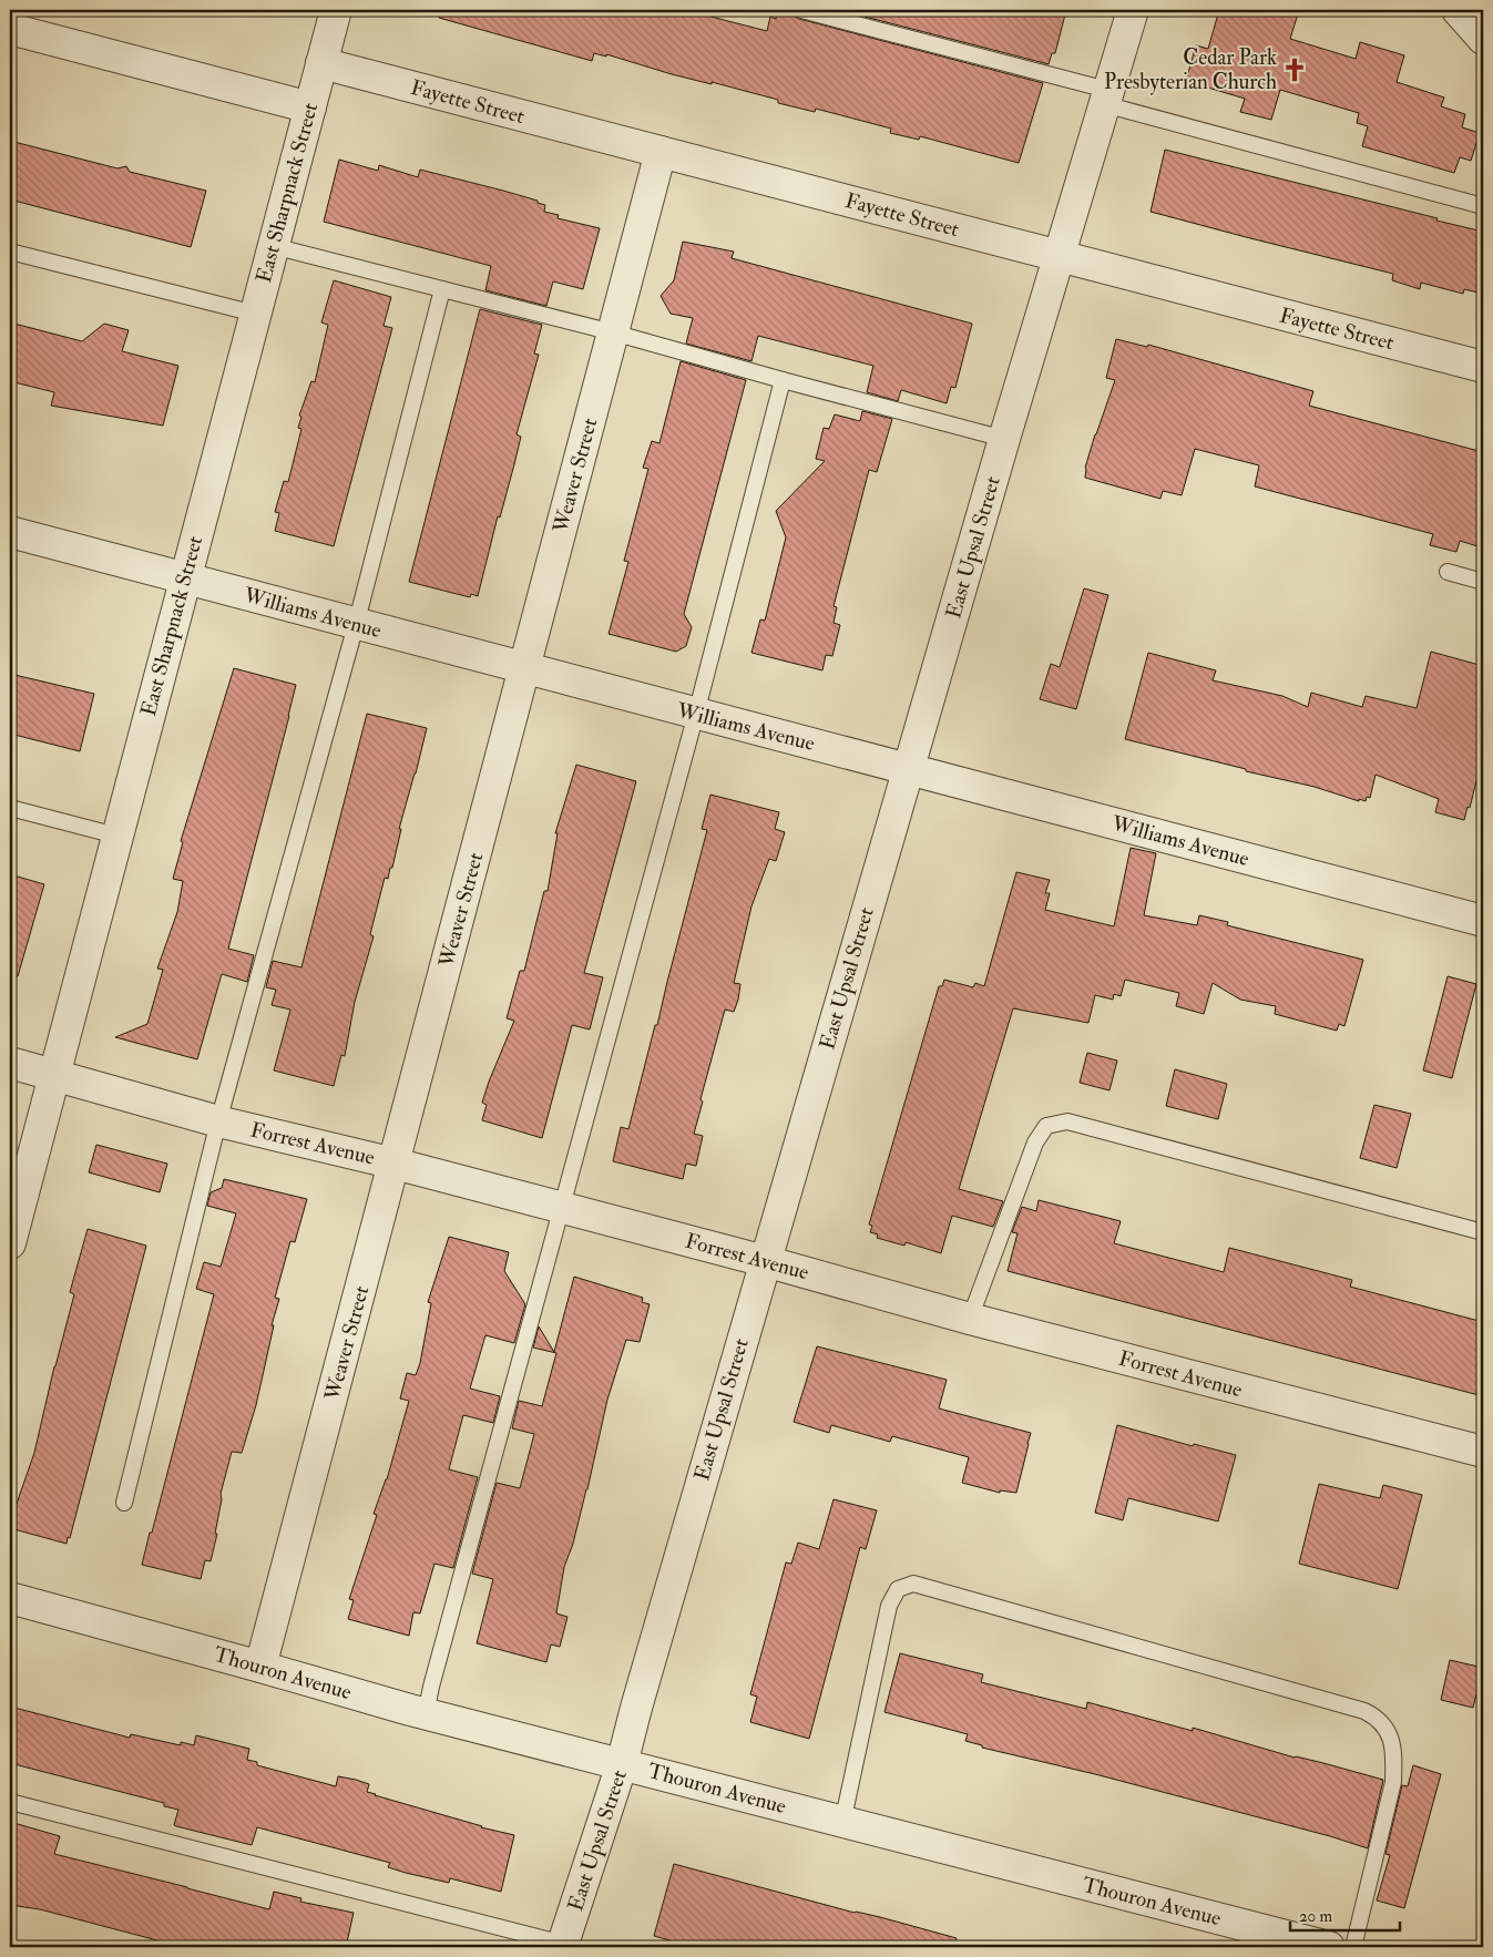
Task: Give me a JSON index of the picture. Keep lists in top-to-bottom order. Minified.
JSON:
{"streets":{"street":["Fayette Street","East Sharpnack Street","Weaver Street","East Upsal Street","Williams Avenue","Forrest Avenue","Thouron Avenue"]},"crossings":[["Fayette Street","East Sharpnack Street"],["Fayette Street","Weaver Street"],["Fayette Street","East Upsal Street"],["East Sharpnack Street","Williams Avenue"],["East Sharpnack Street","Forrest Avenue"],["Weaver Street","Williams Avenue"],["Weaver Street","Forrest Avenue"],["Weaver Street","Thouron Avenue"],["East Upsal Street","Williams Avenue"],["East Upsal Street","Forrest Avenue"],["East Upsal Street","Thouron Avenue"]],"places":{"church":["Cedar Park Presbyterian Church"]},"scale_bar":"20 m"}
